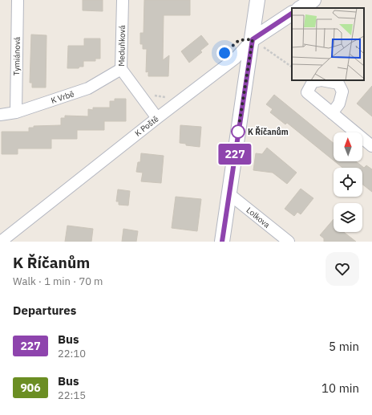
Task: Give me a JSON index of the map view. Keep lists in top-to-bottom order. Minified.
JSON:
{"streets":{"street":["Meduňková","Tymiánová","K Vrbě","K Poště","Lolkova"]},"crossings":[["Meduňková","K Vrbě"],["Meduňková","K Poště"],["Tymiánová","K Vrbě"]],"places":["K Říčanům"],"lines":["bus line 227"],"north":"top","page":{"on_map":"227","heading":[["K Říčanům","Walk · 1 min · 70 m"],"Departures"],"list":[{"mark":"227","name":"Bus","note":"22:10","value":"5 min"},{"mark":"906","name":"Bus","note":"22:15","value":"10 min"}]}}
